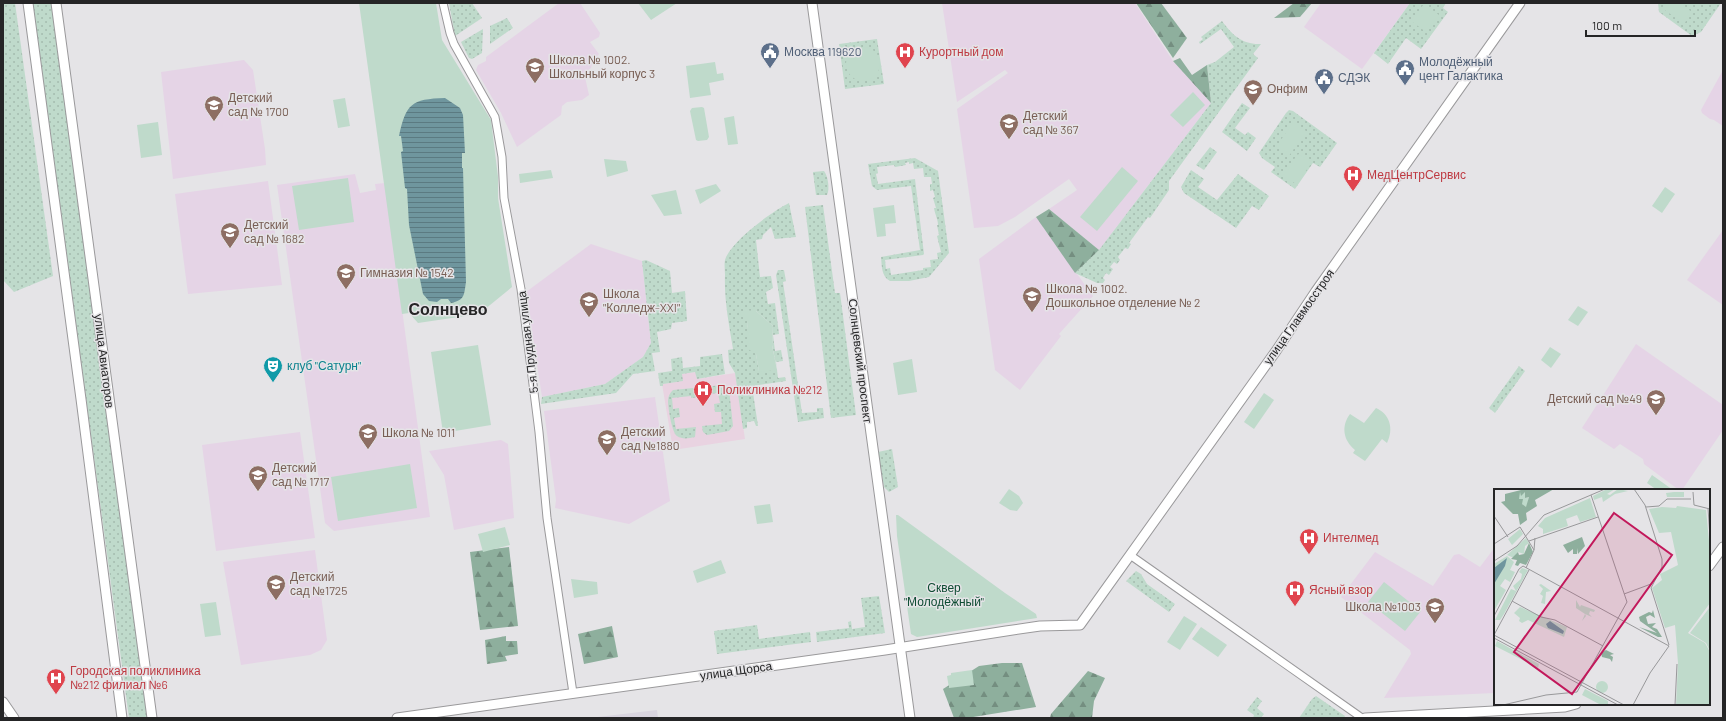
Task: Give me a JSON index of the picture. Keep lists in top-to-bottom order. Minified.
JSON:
{"streets":{"street":["улица Главмосстроя","5-я Прудная улица","улица Авиаторов","Солнцевский проспект","улица Щорса"]},"crossings":[["улица Главмосстроя","улица Щорса"],["5-я Прудная улица","улица Щорса"],["Солнцевский проспект","улица Щорса"]],"districts":["Солнцево"],"parks":["Сквер \"Молодёжный\""],"places":{"public building":["Москва 119620","Молодёжный цент Галактика","СДЭК"],"hospital":["Курортный дом","МедЦентрСервис","Поликлиника №212","Интелмед","Ясный взор","Городская поликлиника №212 филиал №6"],"school or university":["Школа № 1002. Школьный корпус 3","Онфим","Детский сад № 1700","Детский сад № 367","Детский сад № 1682","Гимназия № 1542","Школа № 1002. Дошкольное отделение № 2","Школа \"Колледж-XXI\"","Детский сад №49","Школа № 1011","Детский сад №1880","Детский сад № 1717","Детский сад №1725","Школа №1003"],"theatre":["клуб \"Сатурн\""]},"scale_bar":"100 m"}
